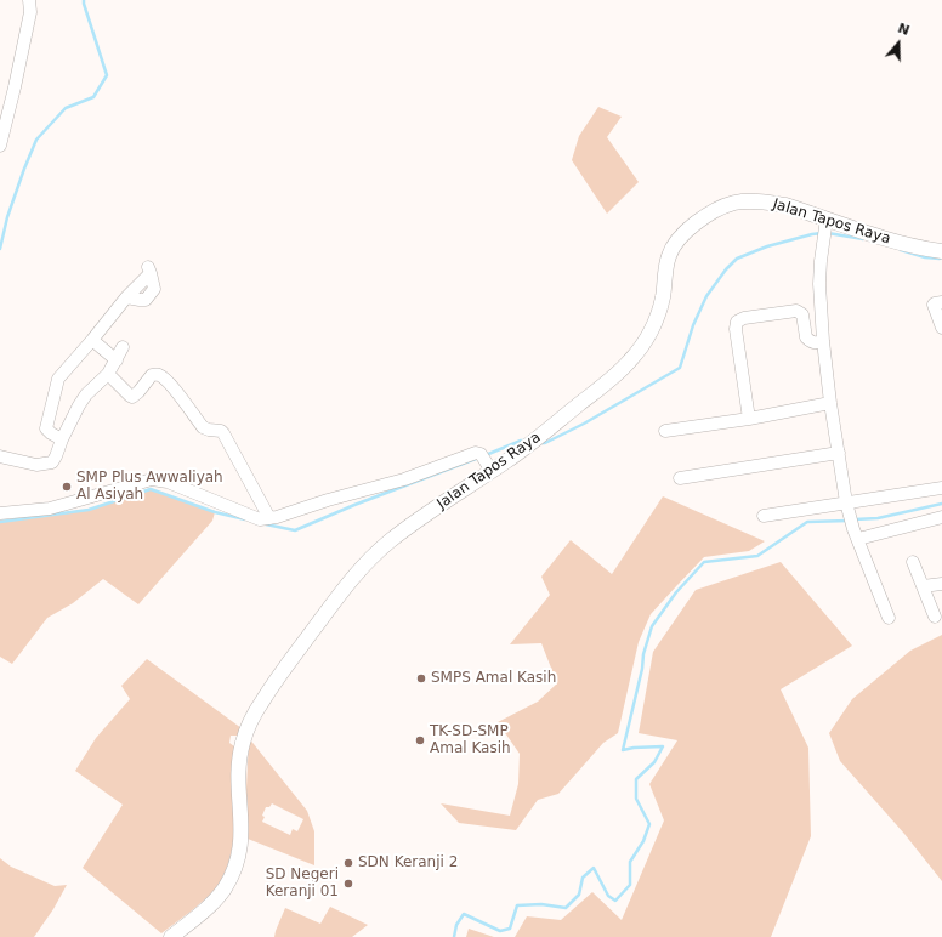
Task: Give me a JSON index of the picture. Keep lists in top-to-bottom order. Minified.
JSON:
{"streets":{"main road":["Jalan Tapos Raya"]},"places":["SMP Plus Awwaliyah Al Asiyah","SMPS Amal Kasih","TK-SD-SMP Amal Kasih","SDN Keranji 2","SD Negeri Keranji 01"],"north":"top"}
